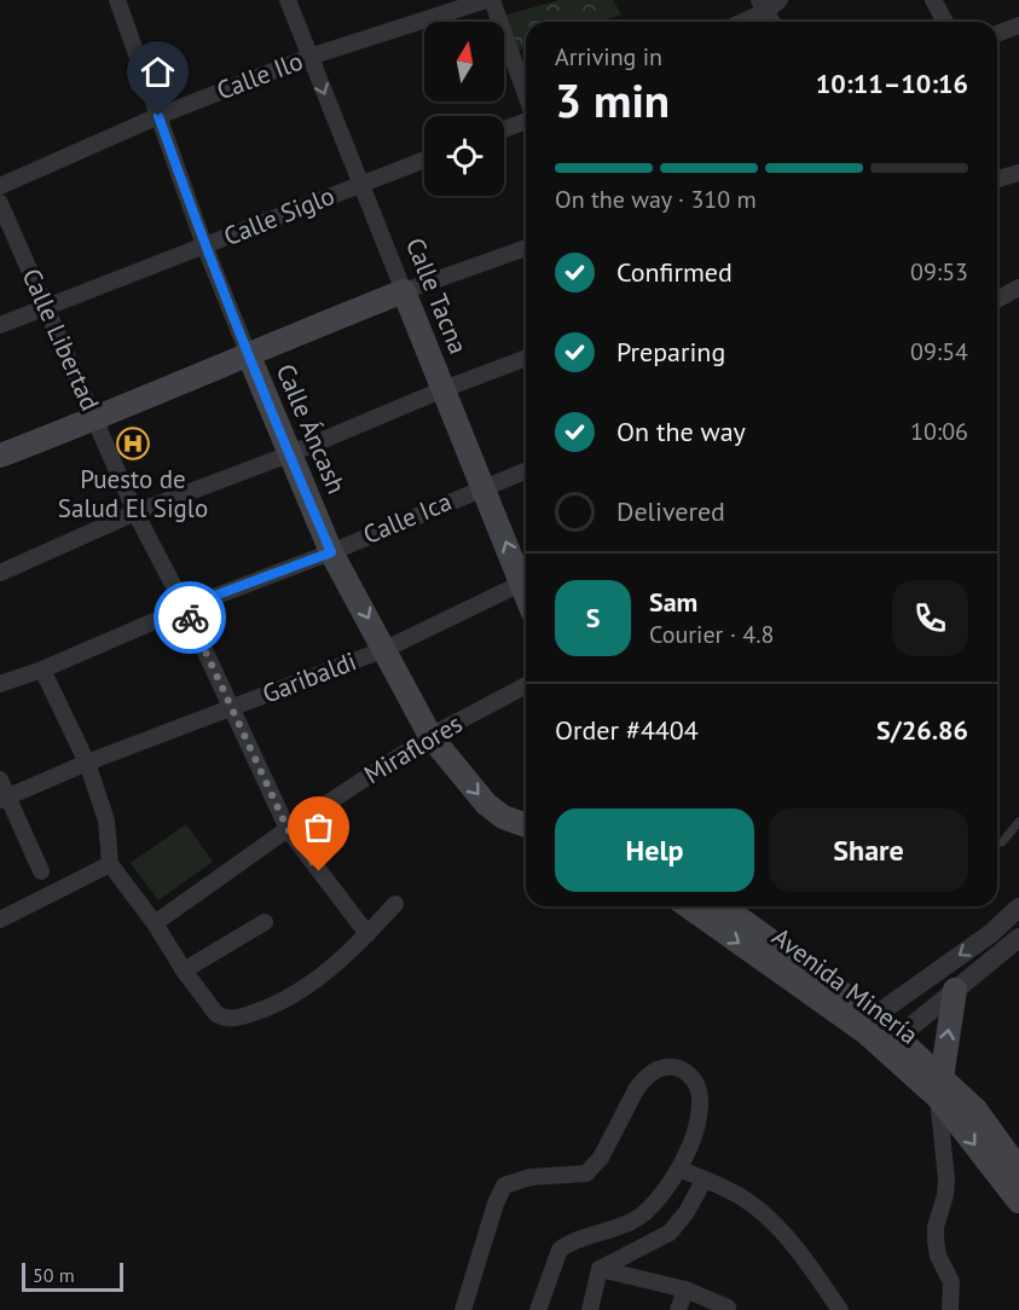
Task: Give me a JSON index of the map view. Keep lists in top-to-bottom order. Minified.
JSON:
{"streets":{"main road":["Calle Tacna","Calle Áncash","Avenida Minería"],"street":["Calle Ilo","Calle Siglo","Calle Libertad","Calle Ica","Garibaldi","Miraflores"]},"crossings":[["Calle Ilo","Calle Tacna"],["Calle Ilo","Calle Áncash"],["Calle Siglo","Calle Tacna"],["Calle Siglo","Calle Libertad"],["Calle Siglo","Calle Áncash"],["Calle Tacna","Calle Ica"],["Calle Libertad","Calle Ica"],["Calle Libertad","Garibaldi"],["Calle Libertad","Miraflores"],["Calle Áncash","Calle Ica"],["Calle Áncash","Garibaldi"],["Calle Áncash","Miraflores"]],"places":{"hospital":["Puesto de Salud El Siglo"]},"scale_bar":"50 m","north":"top","page":{"heading":["3 min","Arriving in","10:11–10:16"],"panel":["Sam","Courier · 4.8","Order #4404","S/26.86"],"bar":"On the way · 310 m","list":[["Confirmed","09:53"],["Preparing","09:54"],["On the way","10:06"],"Delivered"],"round":"S","buttons":["Help","Share"],"scale":"50 m"}}
